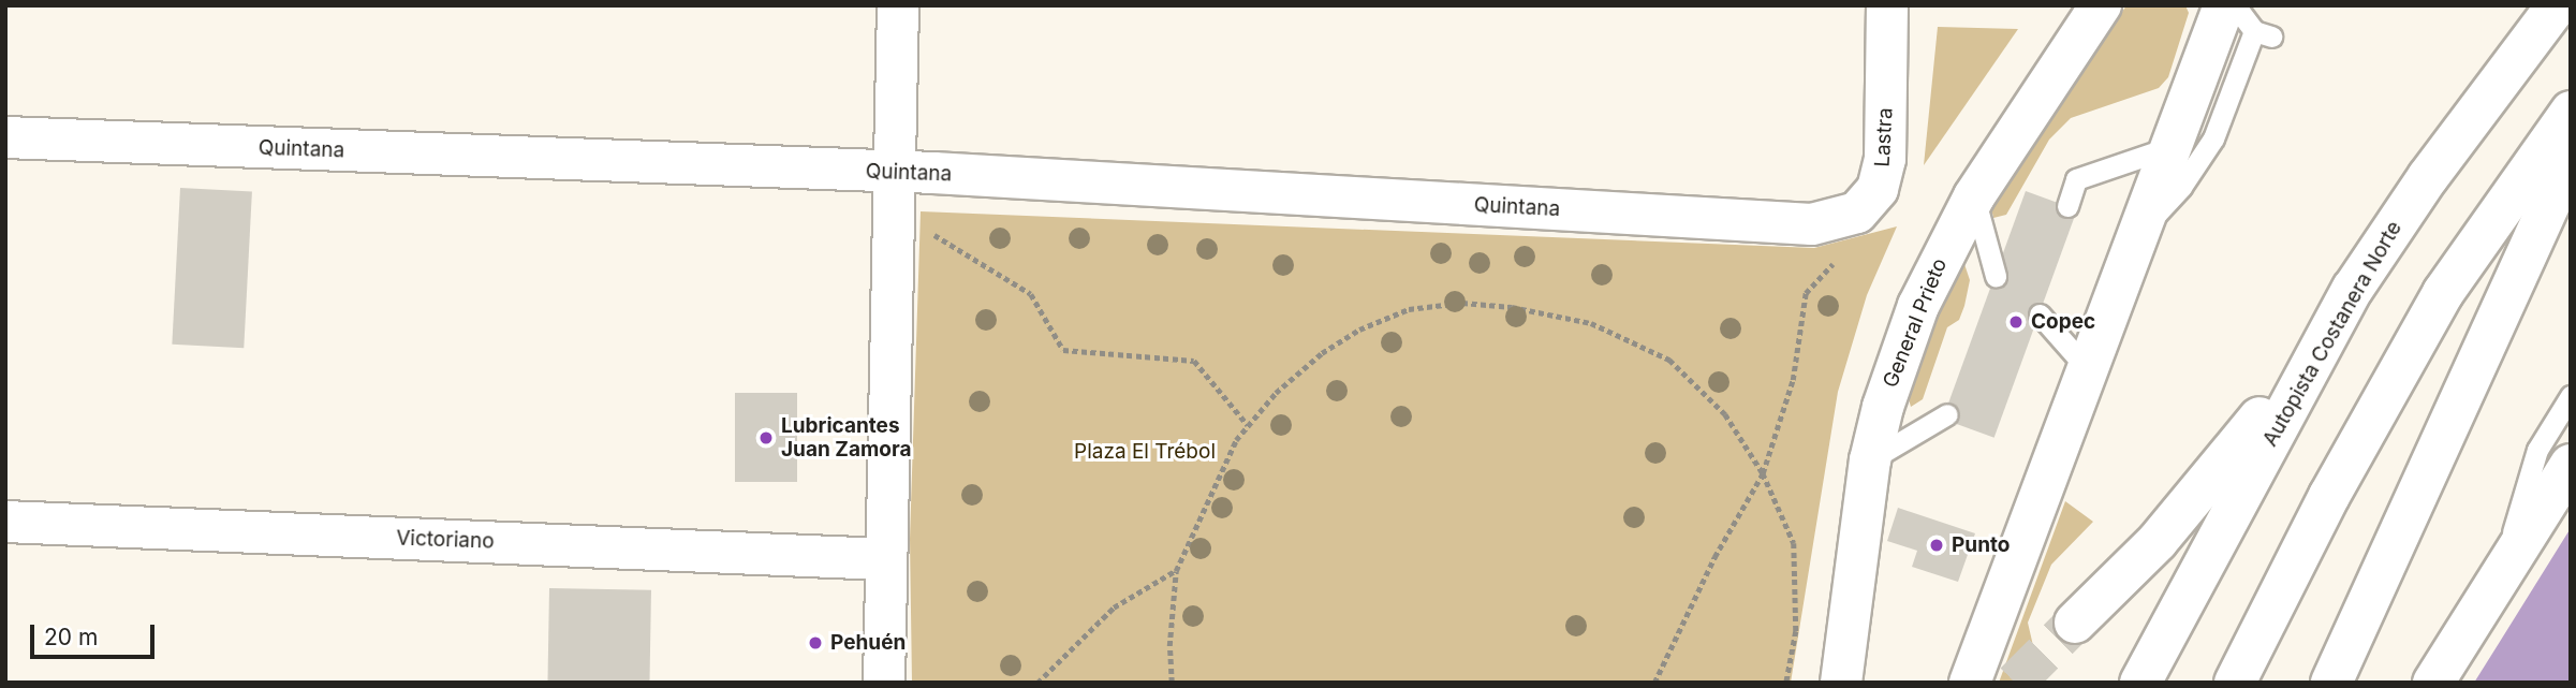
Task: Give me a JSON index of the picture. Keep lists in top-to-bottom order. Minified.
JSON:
{"streets":{"main road":["Lastra","Quintana","General Prieto","Autopista Costanera Norte","Victoriano"]},"crossings":[["Lastra","Quintana"]],"parks":["Plaza El Trébol"],"places":["Copec","Lubricantes Juan Zamora","Punto","Pehuén"],"scale_bar":"20 m"}
